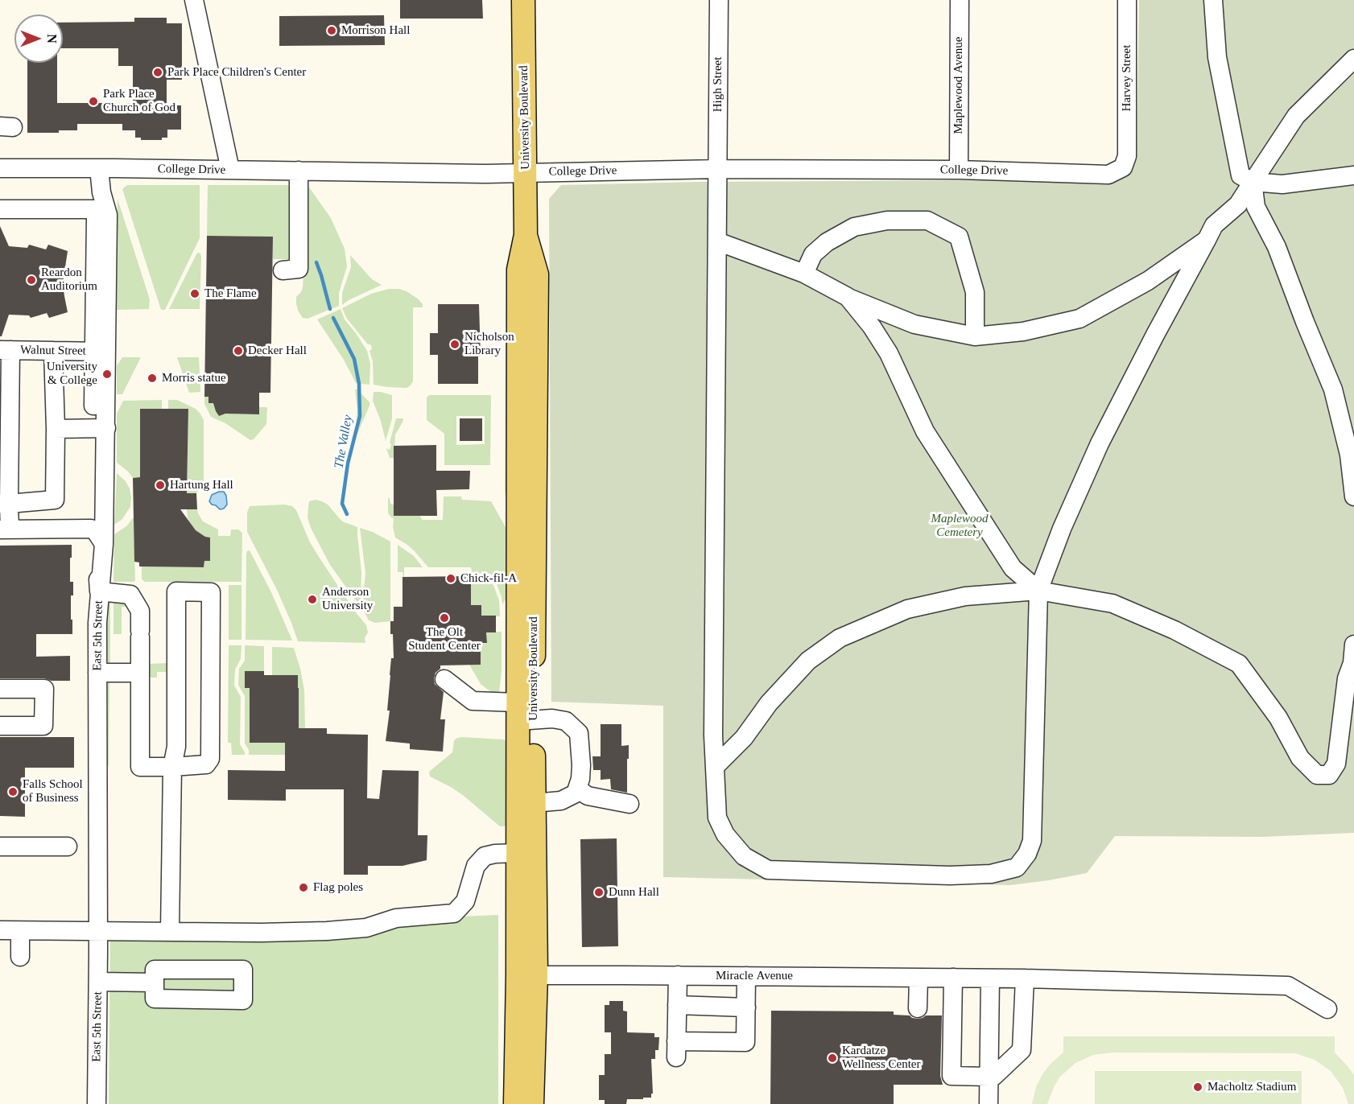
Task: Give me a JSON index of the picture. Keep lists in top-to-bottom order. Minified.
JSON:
{"streets":{"main road":["University Boulevard"],"street":["Harvey Street","High Street","Maplewood Avenue","College Drive","Walnut Street","East 5th Street","Miracle Avenue"]},"crossings":[["Harvey Street","College Drive"],["High Street","College Drive"],["Maplewood Avenue","College Drive"],["University Boulevard","College Drive"],["University Boulevard","Miracle Avenue"],["College Drive","East 5th Street"],["Walnut Street","East 5th Street"]],"water":["The Valley"],"parks":["Maplewood Cemetery"],"places":["Morrison Hall","Park Place Children's Center","Park Place Church of God","Reardon Auditorium","The Flame","Nicholson Library","Decker Hall","University & College","Morris statue","Hartung Hall","Chick-fil-A","Anderson University","The Olt Student Center","Falls School of Business","Flag poles","Dunn Hall","Kardatze Wellness Center","Macholtz Stadium"],"north":"right"}
